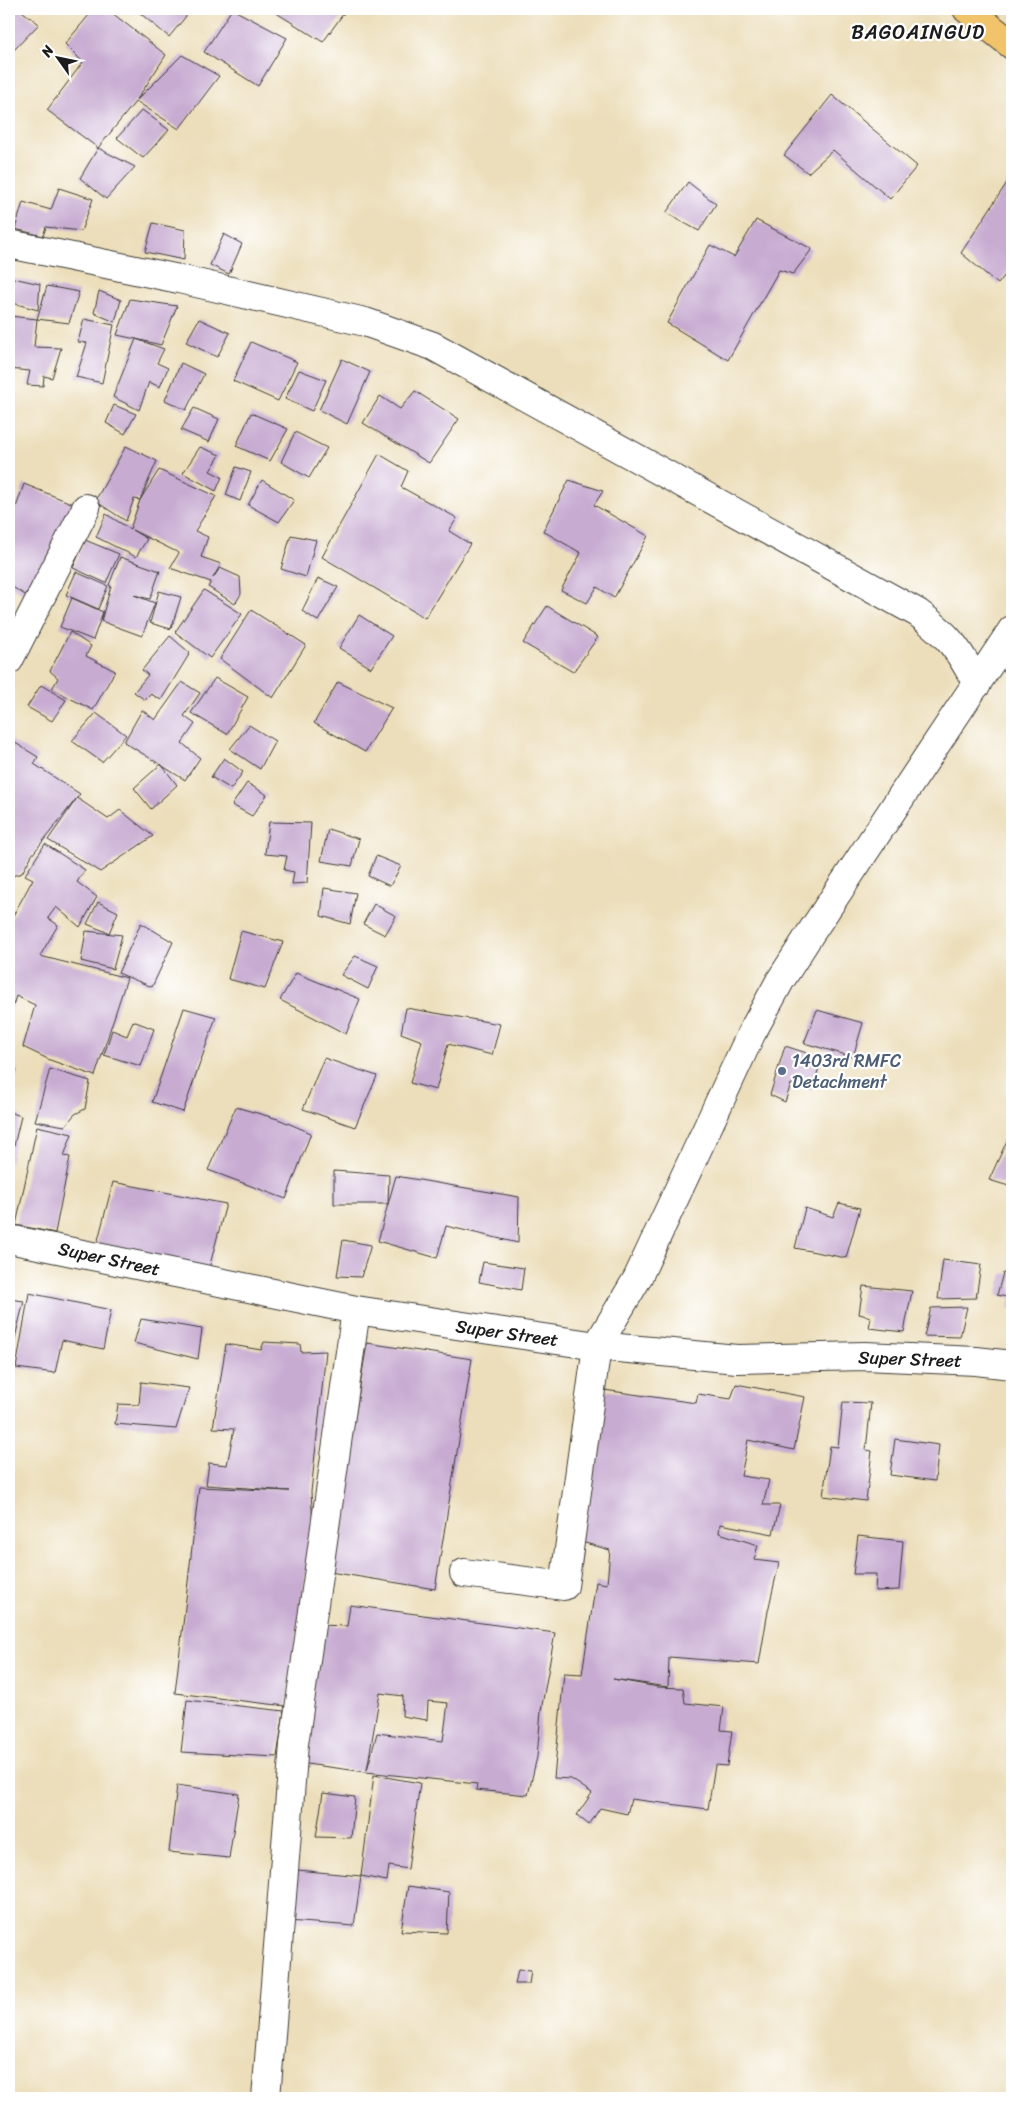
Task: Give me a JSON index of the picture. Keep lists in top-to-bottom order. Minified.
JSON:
{"streets":{"street":["Super Street"]},"districts":["BAGOAINGUD"],"places":["1403rd RMFC Detachment"],"north":"top left"}
